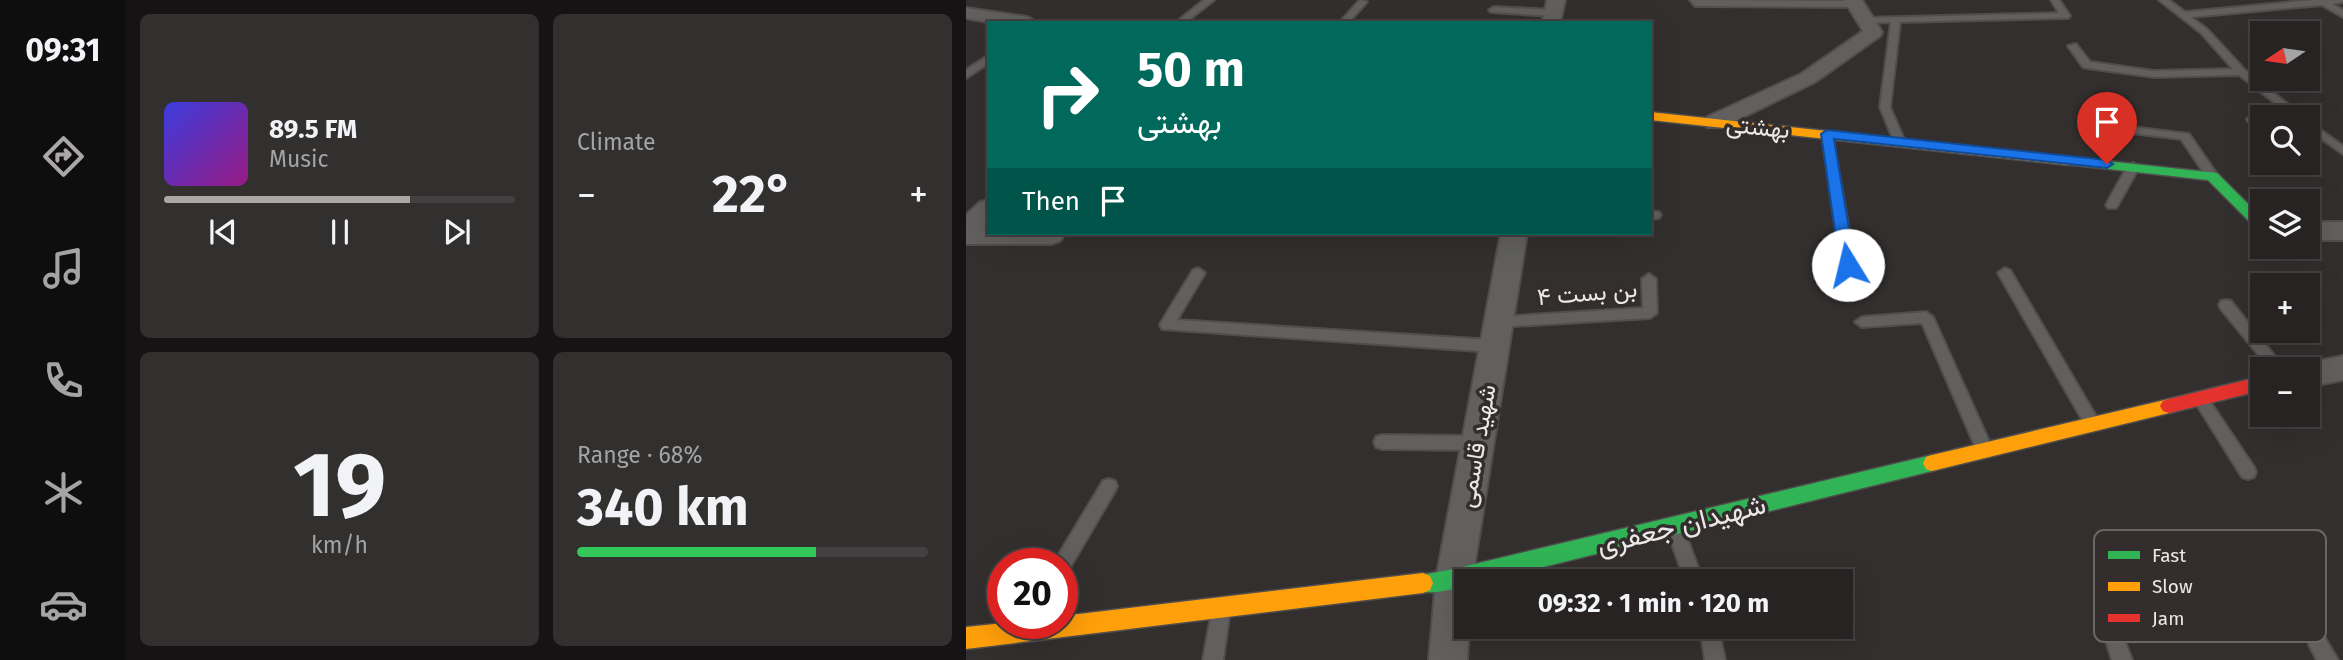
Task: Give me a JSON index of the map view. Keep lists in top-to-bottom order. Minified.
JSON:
{"streets":{"street":["بهشتی","شهید قاسمی","شهیدان جعفری"],"lane":["بن بست ۴"]},"crossings":[["بن بست ۴","شهید قاسمی"],["شهید قاسمی","شهیدان جعفری"]],"legend":["Fast","Slow","Jam"],"north":"left","page":{"tabs":"09:31","tile":["Climate",["19","km/h"],["Range · 68%","340 km"]],"map_buttons":["+","−"],"turn":["50 m","بهشتی"],"song":["89.5 FM","Music"],"heat":["−","22°","+"],"then":"Then","limit":"20","trip":"09:32 · 1 min · 120 m"}}
